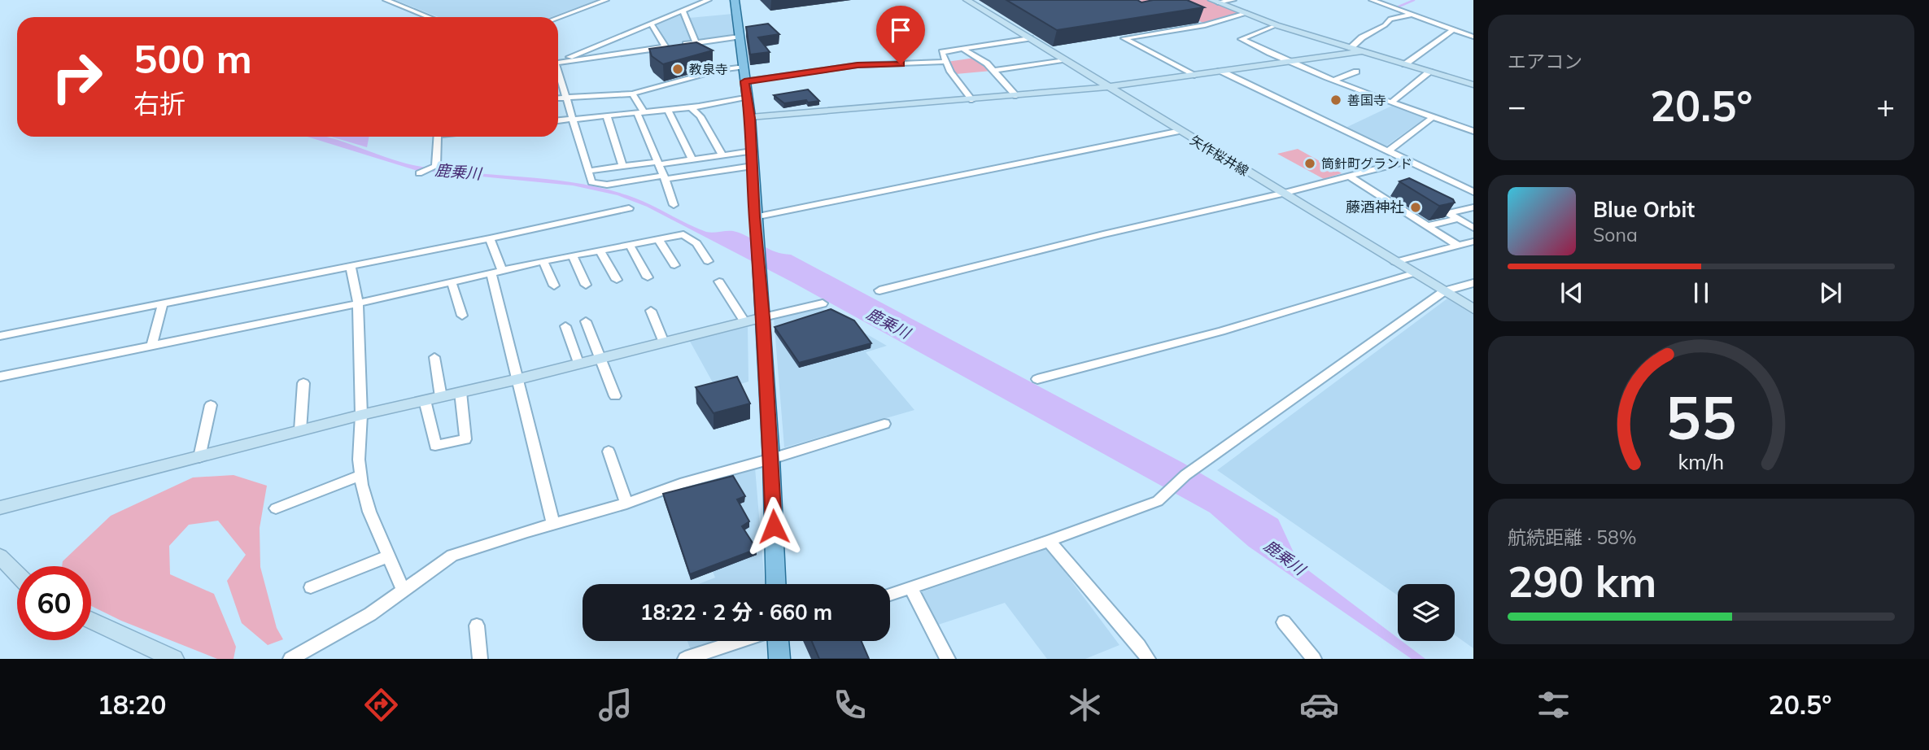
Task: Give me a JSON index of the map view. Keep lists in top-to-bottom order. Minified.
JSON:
{"streets":{"street":["矢作桜井線"]},"water":["鹿乗川"],"places":["教泉寺","善国寺","筒針町グランド","藤酒神社"],"page":{"tile":["エアコン",["航続距離 · 58%","290 km"]],"turn":["500 m","右折"],"heat":["−","20.5°","+"],"song":["Blue Orbit","Sona"],"limit":"60","trip":"18:22 · 2 分 · 660 m","tabs":["18:20","20.5°"],"gauge":["55","km/h"]}}
